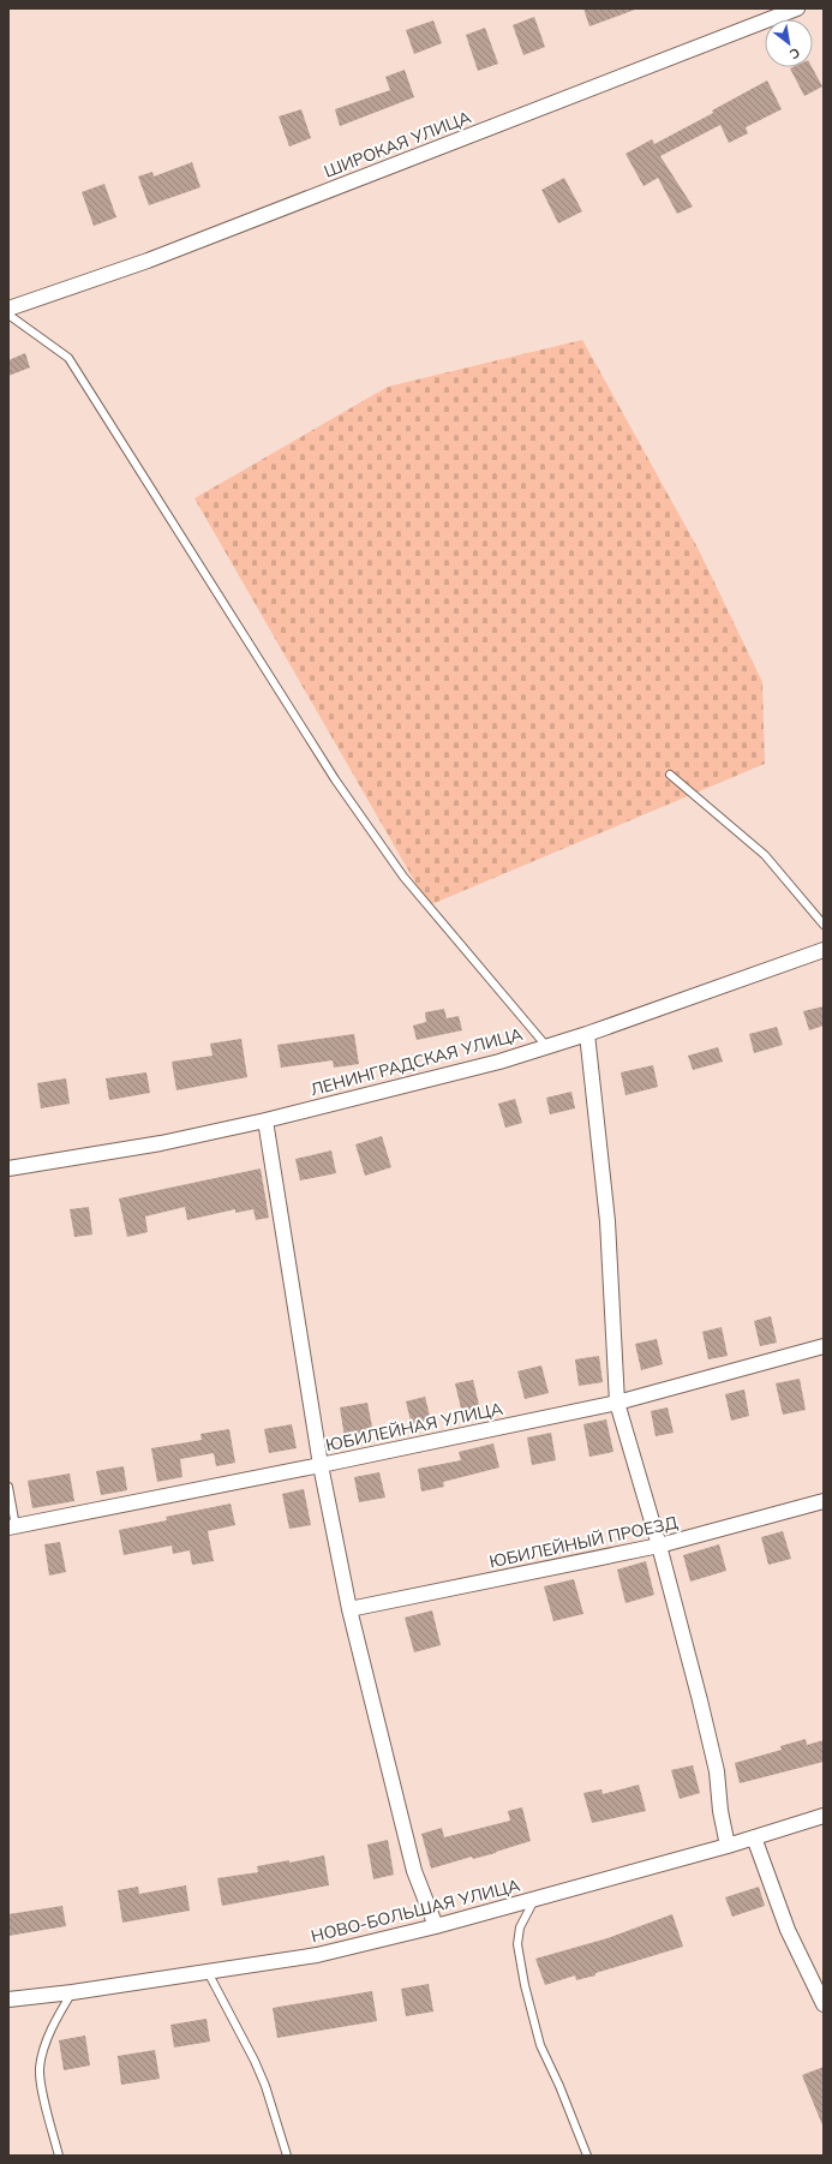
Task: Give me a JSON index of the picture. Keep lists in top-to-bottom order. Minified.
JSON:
{"streets":{"street":["ШИРОКАЯ УЛИЦА","ЛЕНИНГРАДСКАЯ УЛИЦА","ЮБИЛЕЙНАЯ УЛИЦА","ЮБИЛЕЙНЫЙ ПРОЕЗД","НОВО-БОЛЬШАЯ УЛИЦА"]},"north":"bottom right"}
